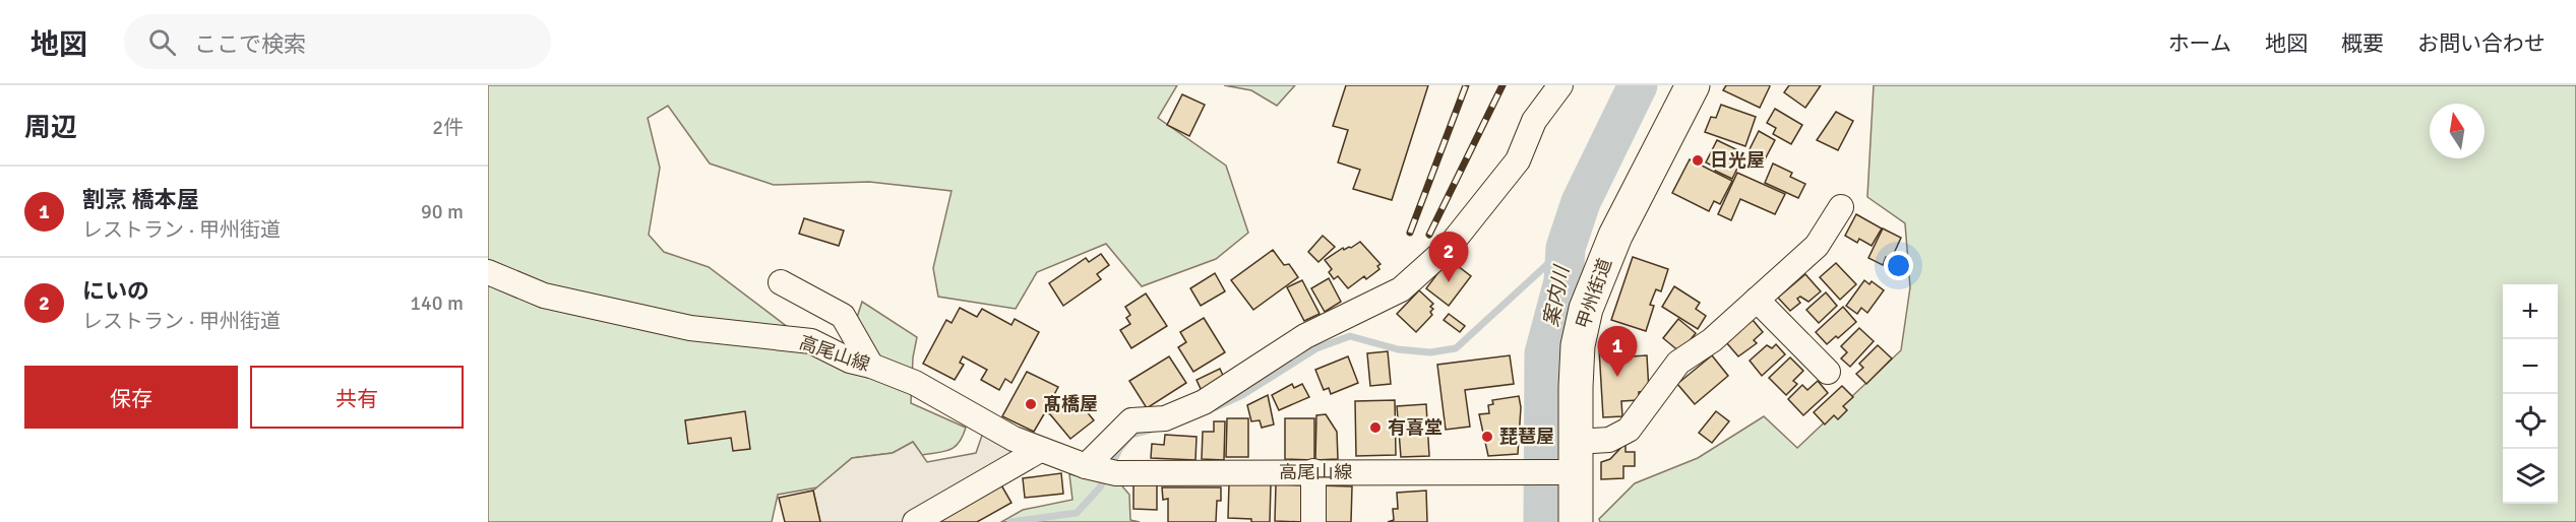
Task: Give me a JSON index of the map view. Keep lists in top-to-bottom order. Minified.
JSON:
{"streets":{"highway":["甲州街道"],"street":["高尾山線"]},"crossings":[["甲州街道","高尾山線"]],"water":["案内川"],"places":["日光屋","髙橋屋","有喜堂","琵琶屋"],"north":"top","page":{"header":"地図","search":"ここで検索","nav":["ホーム","地図","概要","お問い合わせ"],"heading":["周辺","2件"],"list":[{"mark":"1","name":"割烹 橋本屋","note":"レストラン · 甲州街道","value":"90 m"},{"mark":"2","name":"にいの","note":"レストラン · 甲州街道","value":"140 m"}],"pins":["2","1"],"map_buttons":["+","−"],"buttons":["保存","共有"]}}
